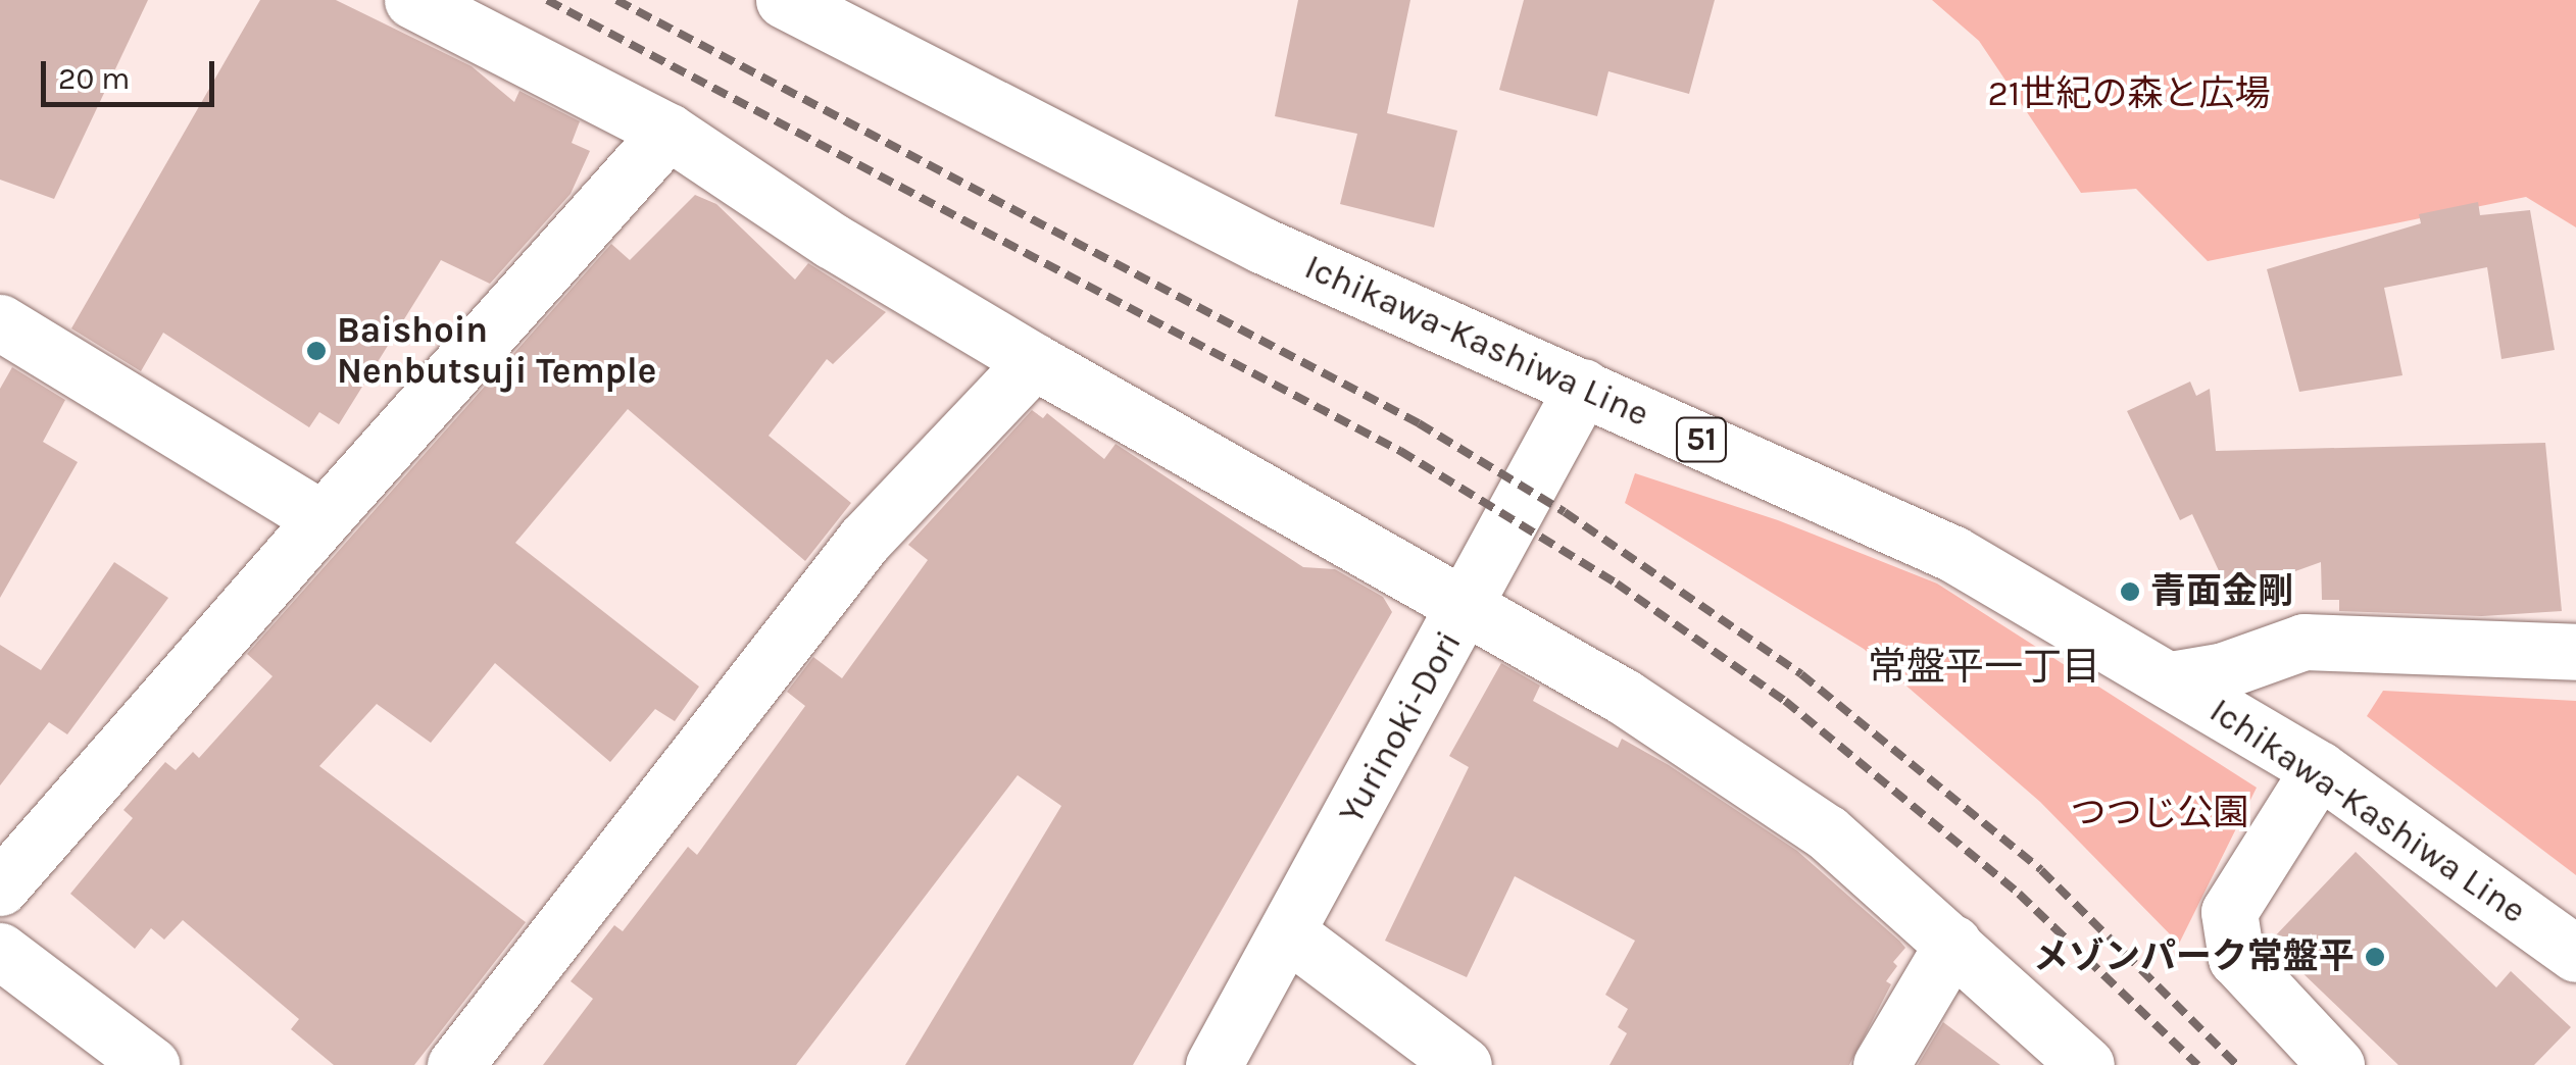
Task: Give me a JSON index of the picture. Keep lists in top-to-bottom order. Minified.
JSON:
{"streets":{"street":["Ichikawa-Kashiwa Line","51","Yurinoki-Dori"]},"crossings":[["Ichikawa-Kashiwa Line","Yurinoki-Dori"]],"districts":["常盤平一丁目"],"parks":["21世紀の森と広場","つつじ公園"],"places":["Baishoin Nenbutsuji Temple","青面金剛","メゾンパーク常盤平"],"scale_bar":"20 m"}
